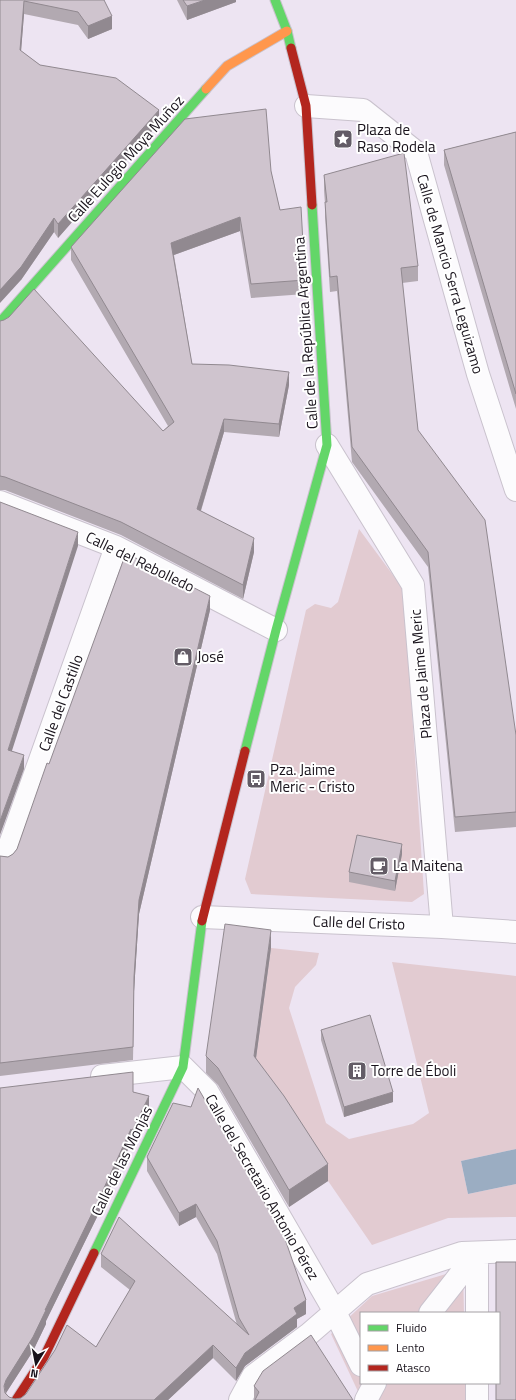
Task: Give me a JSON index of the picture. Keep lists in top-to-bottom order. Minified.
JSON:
{"streets":{"street":["Calle Eulogio Moya Muñoz","Calle de Mancio Serra Leguizamo","Calle de la República Argentina","Calle del Rebolledo","Plaza de Jaime Meric","Calle del Castillo","Calle del Cristo","Calle de las Monjas","Calle del Secretario Antonio Pérez"]},"crossings":[["Calle Eulogio Moya Muñoz","Calle de la República Argentina"],["Calle de Mancio Serra Leguizamo","Calle de la República Argentina"],["Calle de la República Argentina","Calle del Rebolledo"],["Calle de la República Argentina","Plaza de Jaime Meric"],["Calle del Rebolledo","Calle del Castillo"],["Plaza de Jaime Meric","Calle del Cristo"],["Calle del Cristo","Calle de las Monjas"],["Calle de las Monjas","Calle del Secretario Antonio Pérez"]],"places":{"place":["Plaza de Raso Rodela"],"shop":["José"],"bus stop":["Pza. Jaime Meric - Cristo"],"cafe":["La Maitena"],"building":["Torre de Éboli"]},"legend":["Fluido","Lento","Atasco"],"north":"bottom"}
